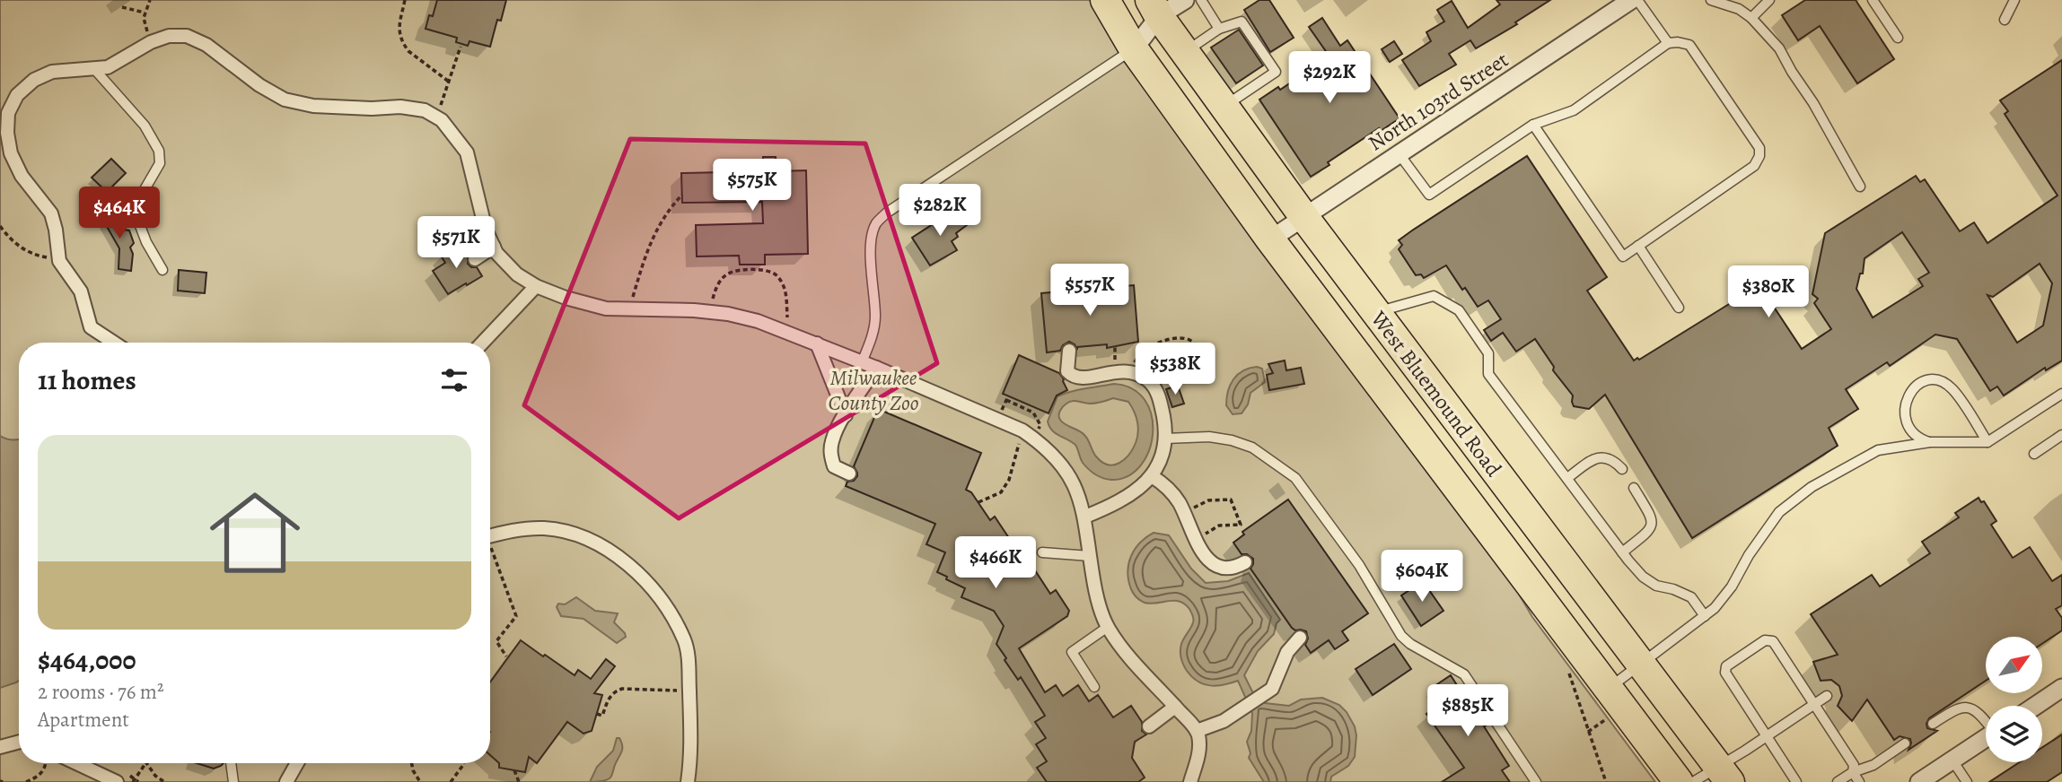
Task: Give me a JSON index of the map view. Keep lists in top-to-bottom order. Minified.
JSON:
{"streets":{"main road":["West Bluemound Road"],"street":["North 103rd Street"]},"crossings":[["North 103rd Street","West Bluemound Road"]],"parks":["Milwaukee County Zoo"],"north":"top right","page":{"price":["$292K","$575K","$282K","$464K","$571K","$557K","$380K","$538K","$466K","$604K","$885K"],"heading":"11 homes","list":[{"name":"$464,000","note":"2 rooms · 76 m² · Apartment"}]}}
